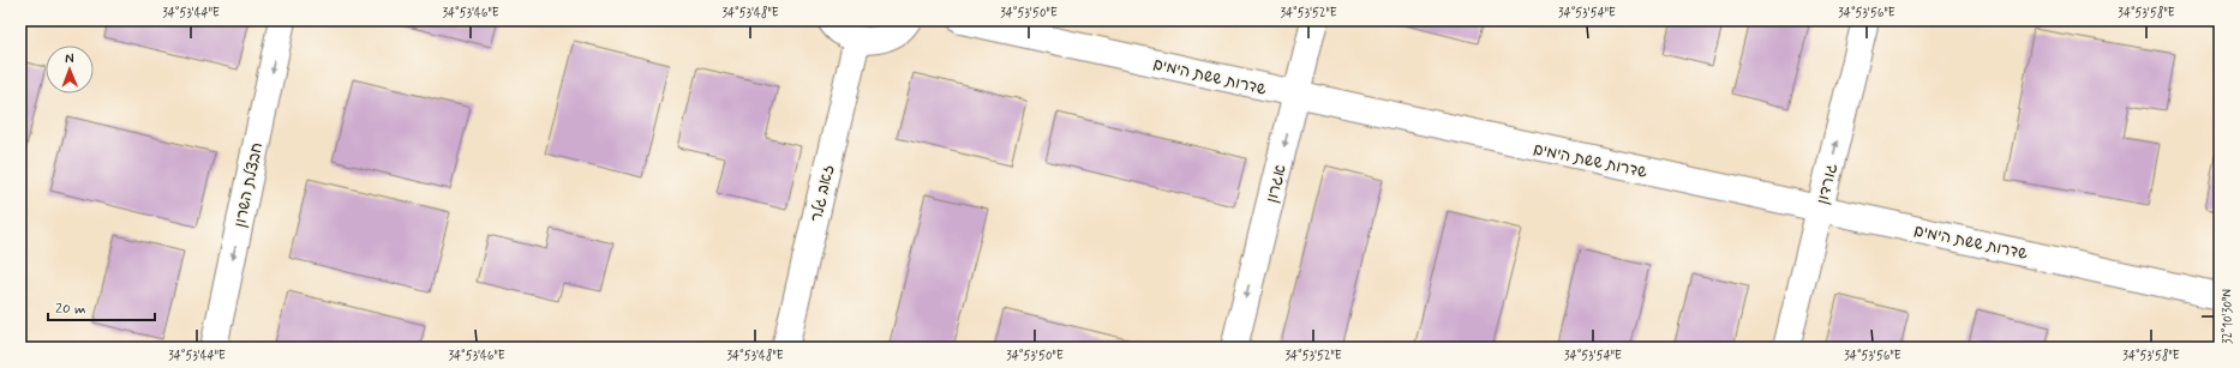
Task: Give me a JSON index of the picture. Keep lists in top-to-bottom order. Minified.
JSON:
{"streets":{"street":["שדרות ששת הימים","אגרון","גורדון","חבצלת השרון","זאב גלר"]},"crossings":[["שדרות ששת הימים","אגרון"],["שדרות ששת הימים","גורדון"]],"one_way":["אגרון","גורדון","חבצלת השרון"],"scale_bar":"20 m","north":"top","coordinates":["34°53'44\"E","34°53'46\"E","34°53'48\"E","34°53'50\"E","34°53'52\"E","34°53'54\"E","34°53'56\"E","34°53'58\"E","32°10'30\"N"]}
